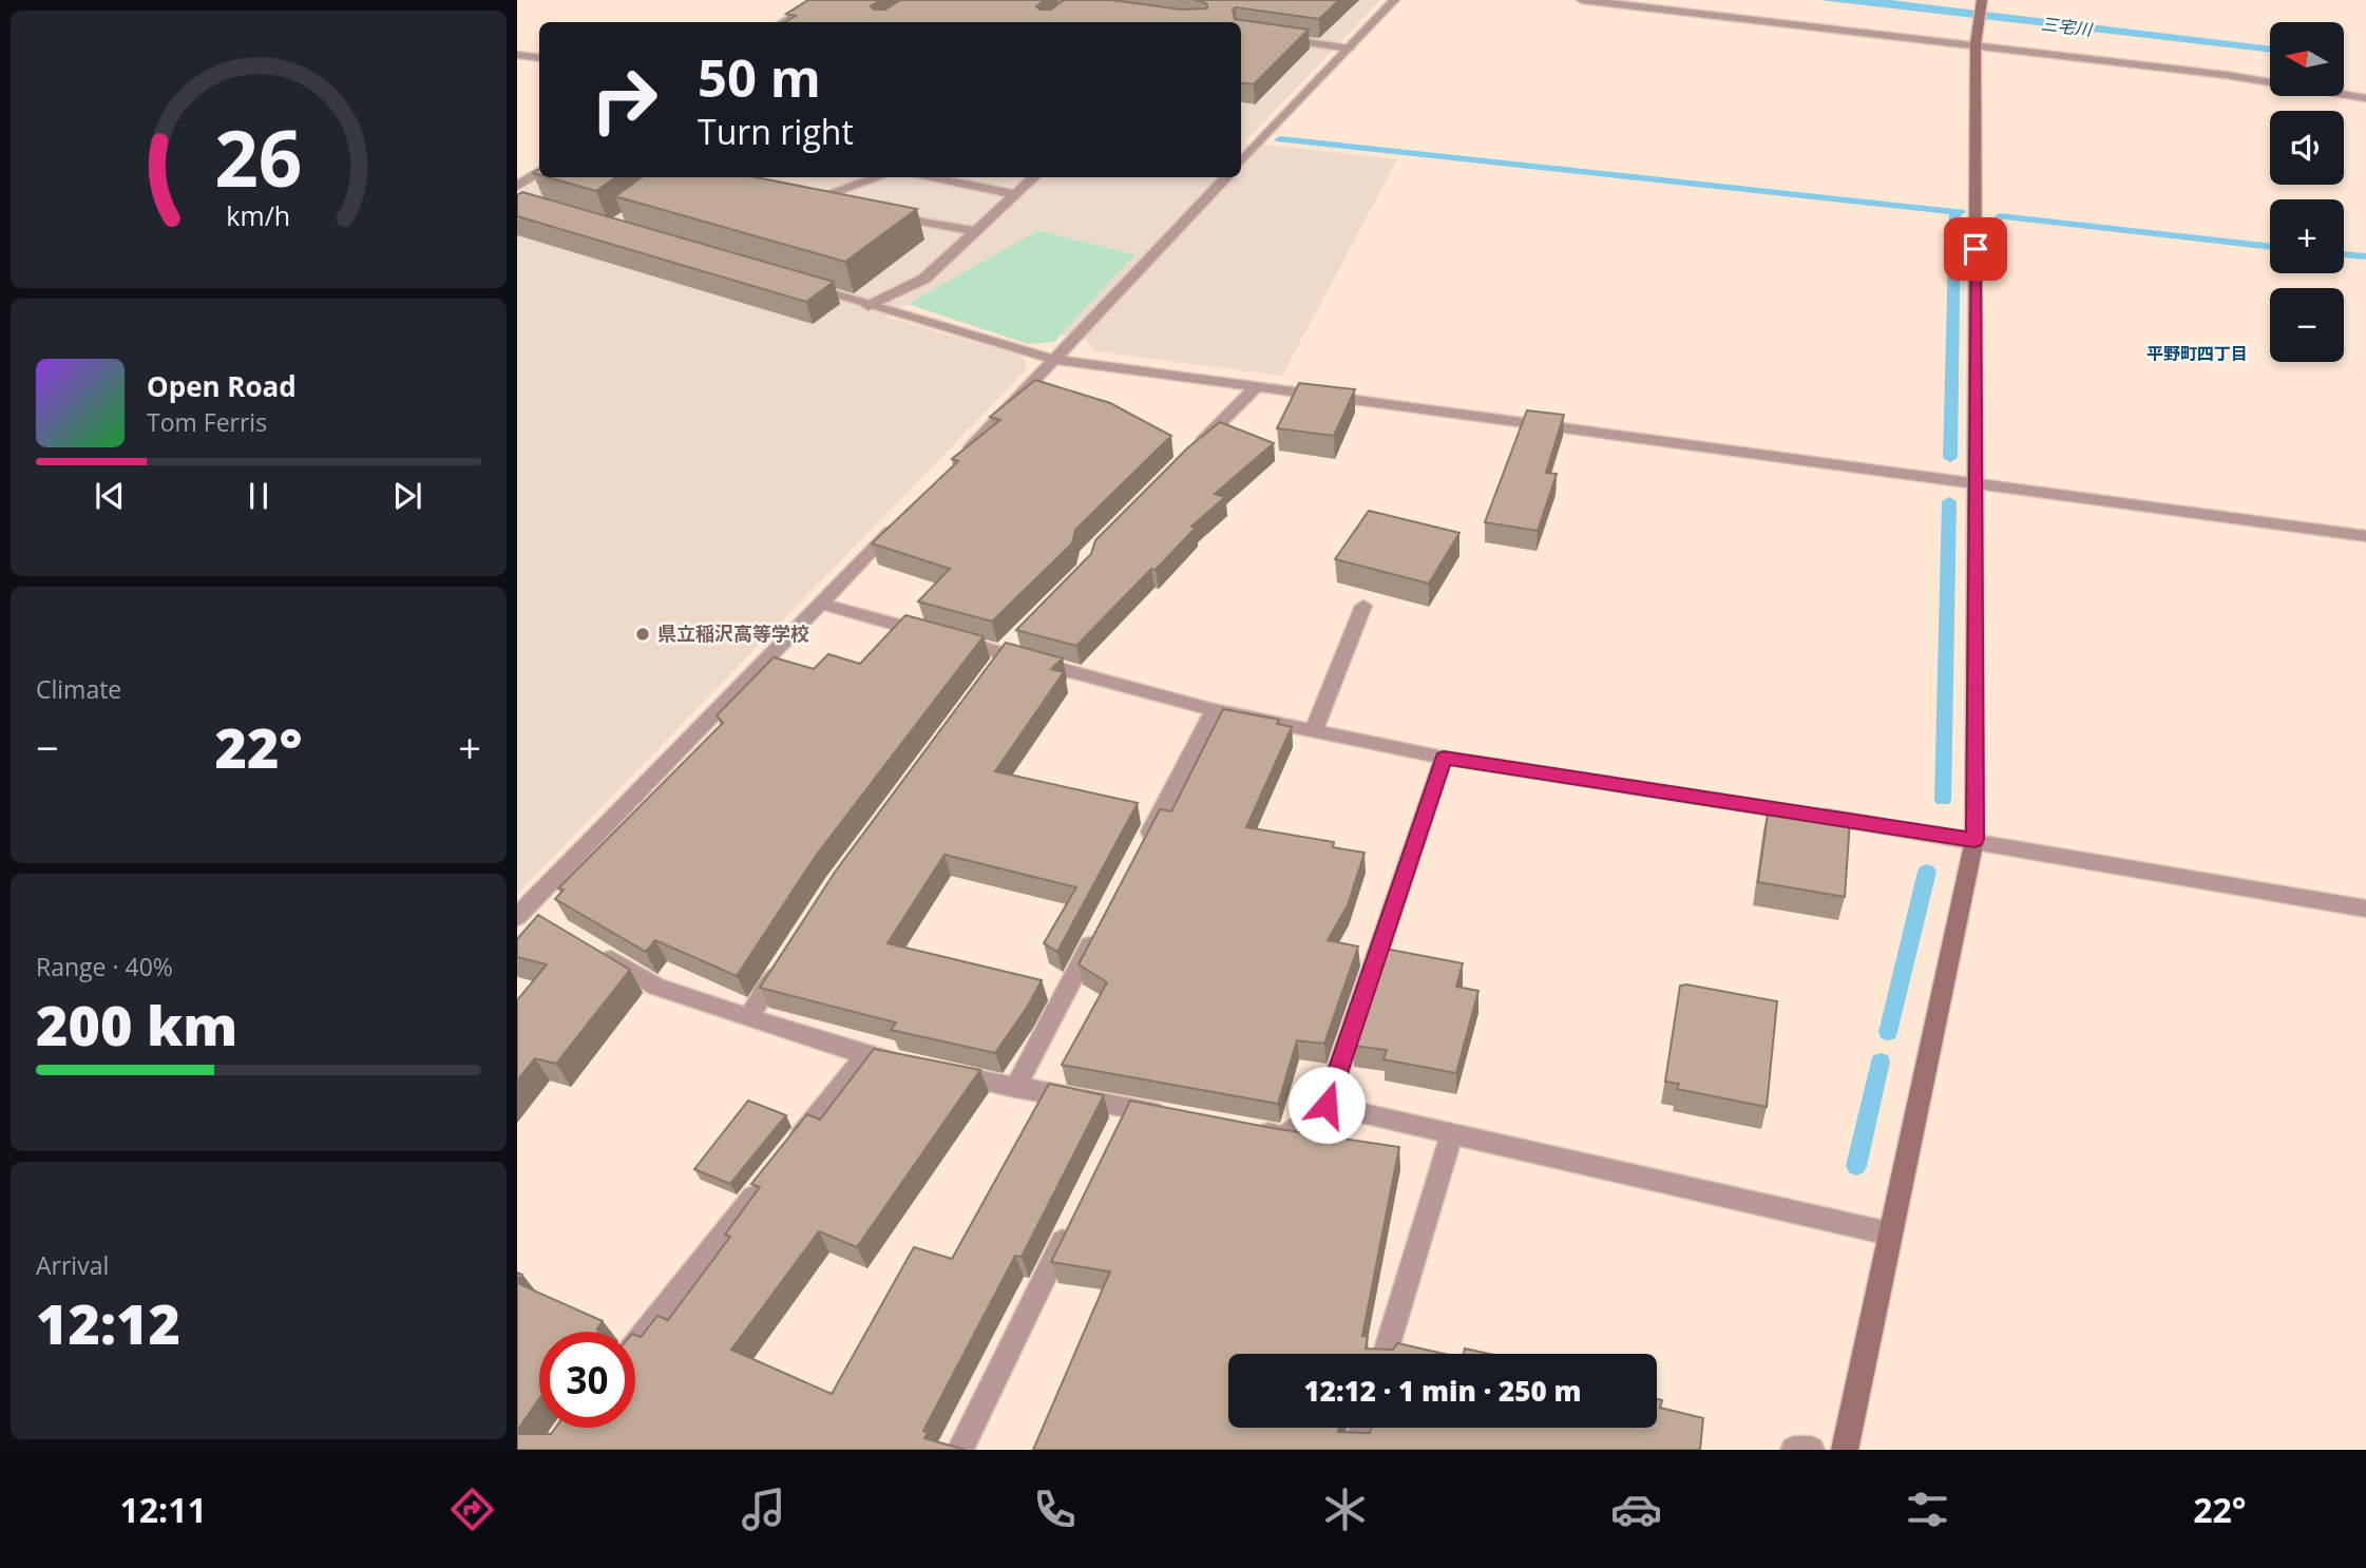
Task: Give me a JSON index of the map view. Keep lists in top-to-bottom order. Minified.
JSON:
{"districts":["平野町四丁目"],"water":["三宅川"],"places":["県立稲沢高等学校"],"north":"left","page":{"map_buttons":["+","−"],"turn":["50 m","Turn right"],"song":["Open Road","Tom Ferris"],"tile":["Climate",["Range · 40%","200 km"],["Arrival","12:12"]],"heat":["−","22°","+"],"limit":"30","trip":"12:12 · 1 min · 250 m","tabs":["12:11","22°"],"gauge":["26","km/h"]}}
